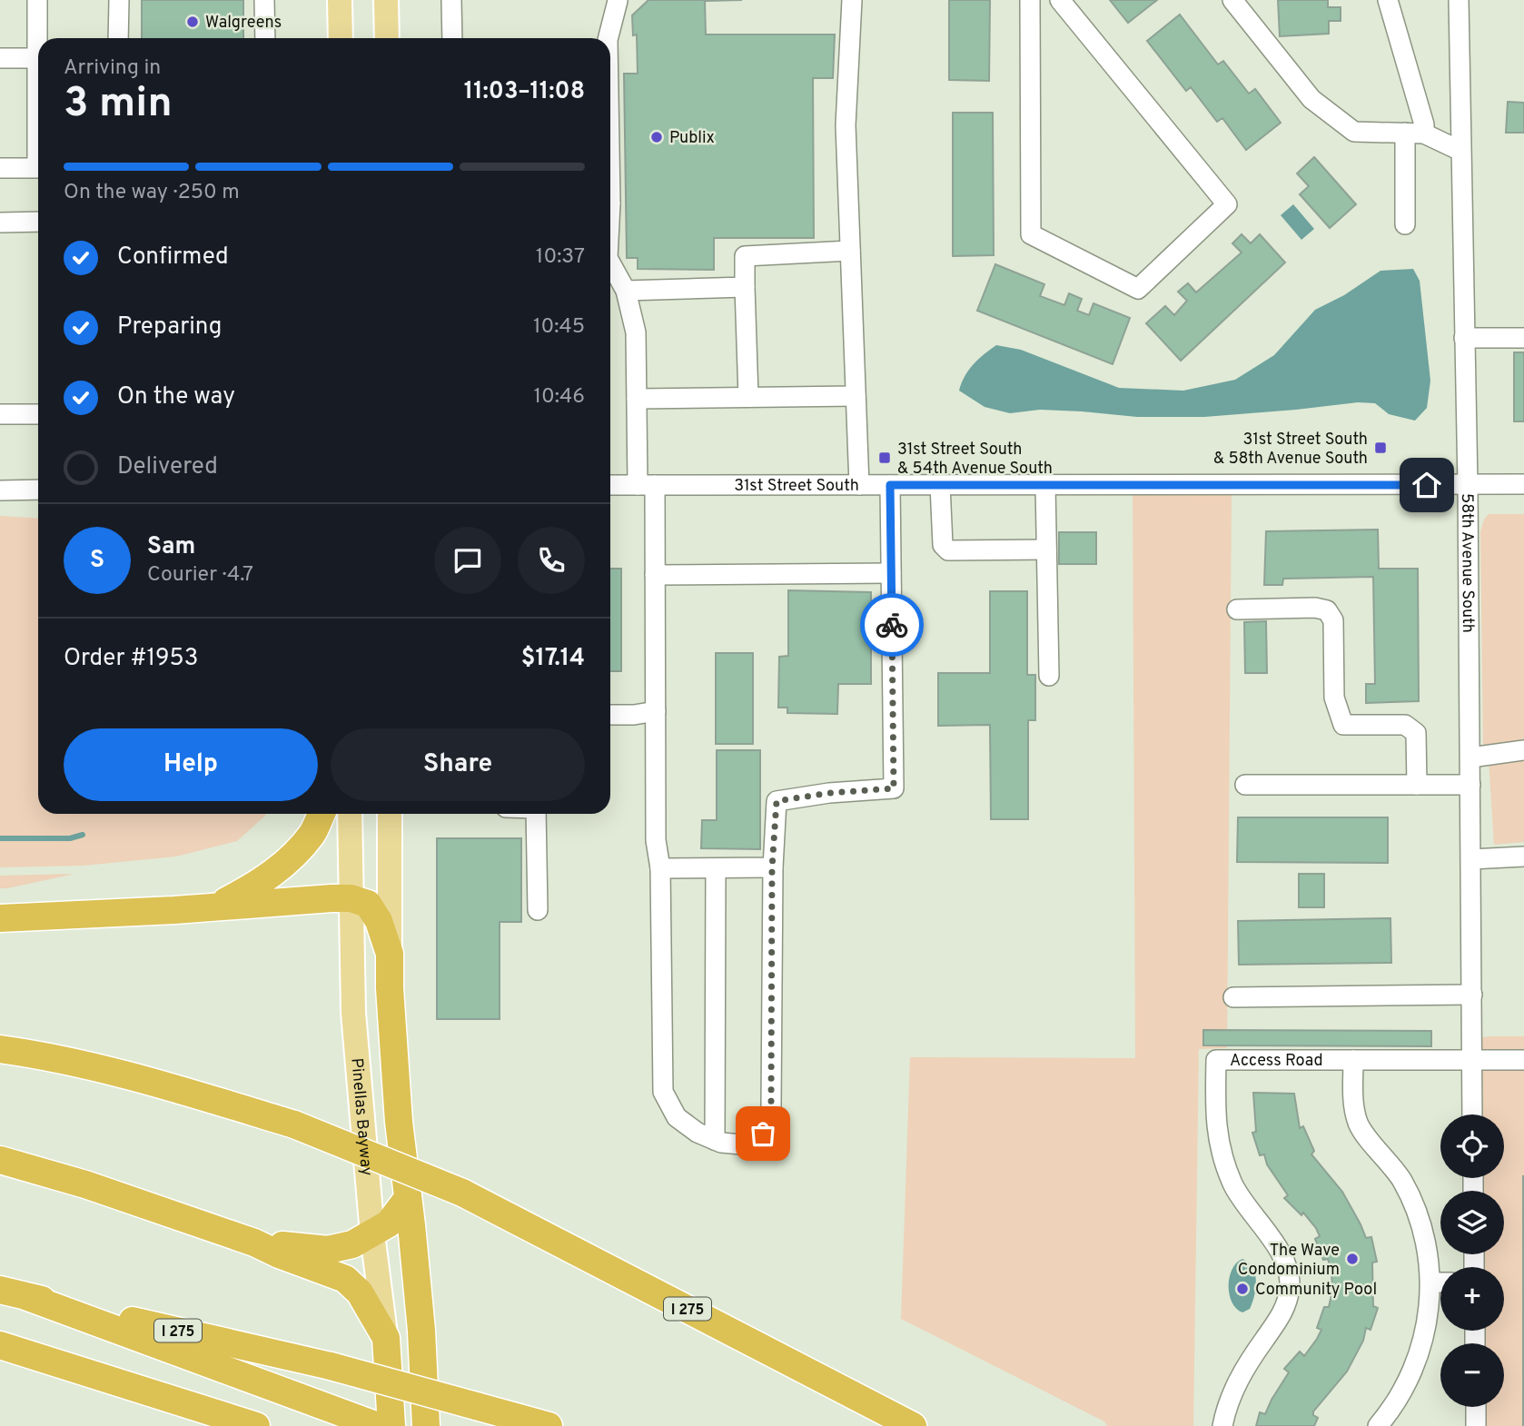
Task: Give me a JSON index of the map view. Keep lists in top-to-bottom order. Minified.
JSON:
{"streets":{"highway":["Pinellas Bayway","I 275"],"street":["31st Street South","58th Avenue South","Access Road"]},"crossings":[["31st Street South","58th Avenue South"],["58th Avenue South","Access Road"]],"places":{"other":["Walgreens","Publix","The Wave Condominium","Community Pool"],"transit":["31st Street South & 58th Avenue South","31st Street South & 54th Avenue South"]},"page":{"heading":["3 min","Arriving in","11:03–11:08"],"panel":["Sam","Courier · 4.7","Order #1953","$17.14"],"bar":"On the way · 250 m","list":[["Confirmed","10:37"],["Preparing","10:45"],["On the way","10:46"],"Delivered"],"round":"S","buttons":["Help","Share"],"map_buttons":["+","−"]}}
